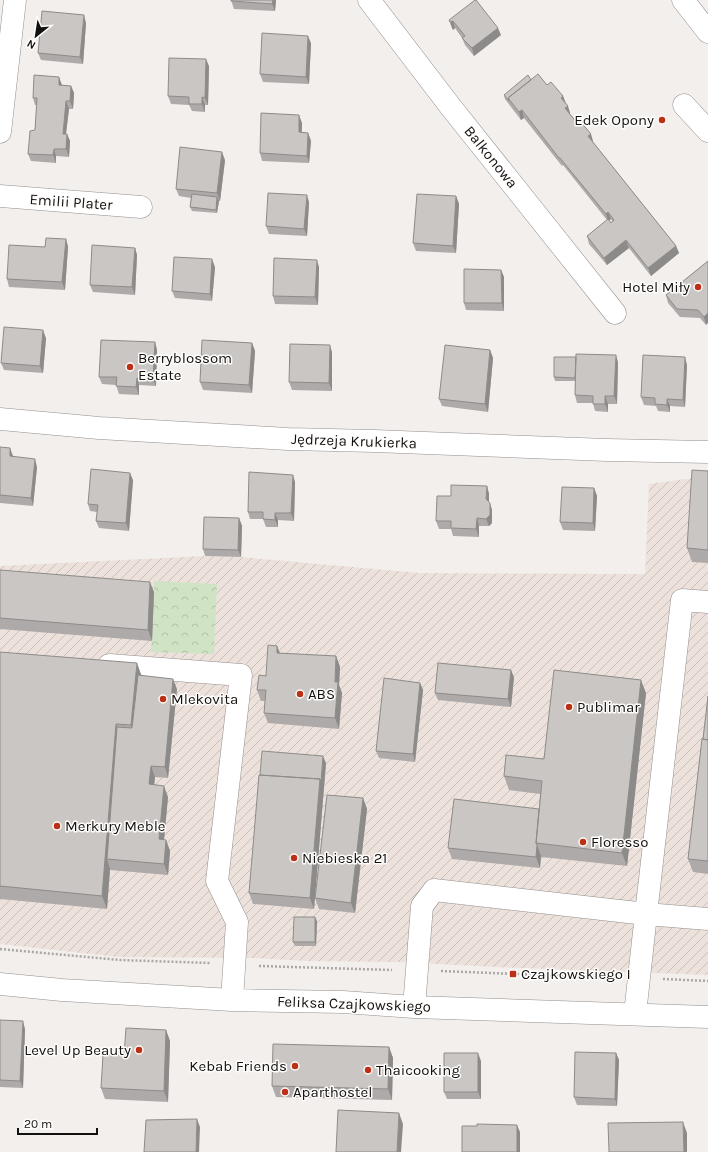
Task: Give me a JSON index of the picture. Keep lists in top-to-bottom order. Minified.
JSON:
{"streets":{"street":["Balkonowa","Emilii Plater","Jędrzeja Krukierka","Feliksa Czajkowskiego"]},"places":{"other":["Edek Opony","Hotel Miły","Berryblossom Estate","ABS","Mlekovita","Publimar","Merkury Meble","Floresso","Niebieska 21","Level Up Beauty","Kebab Friends","Thaicooking","Aparthostel"],"transit":["Czajkowskiego I"]},"scale_bar":"20 m","north":"bottom left"}
